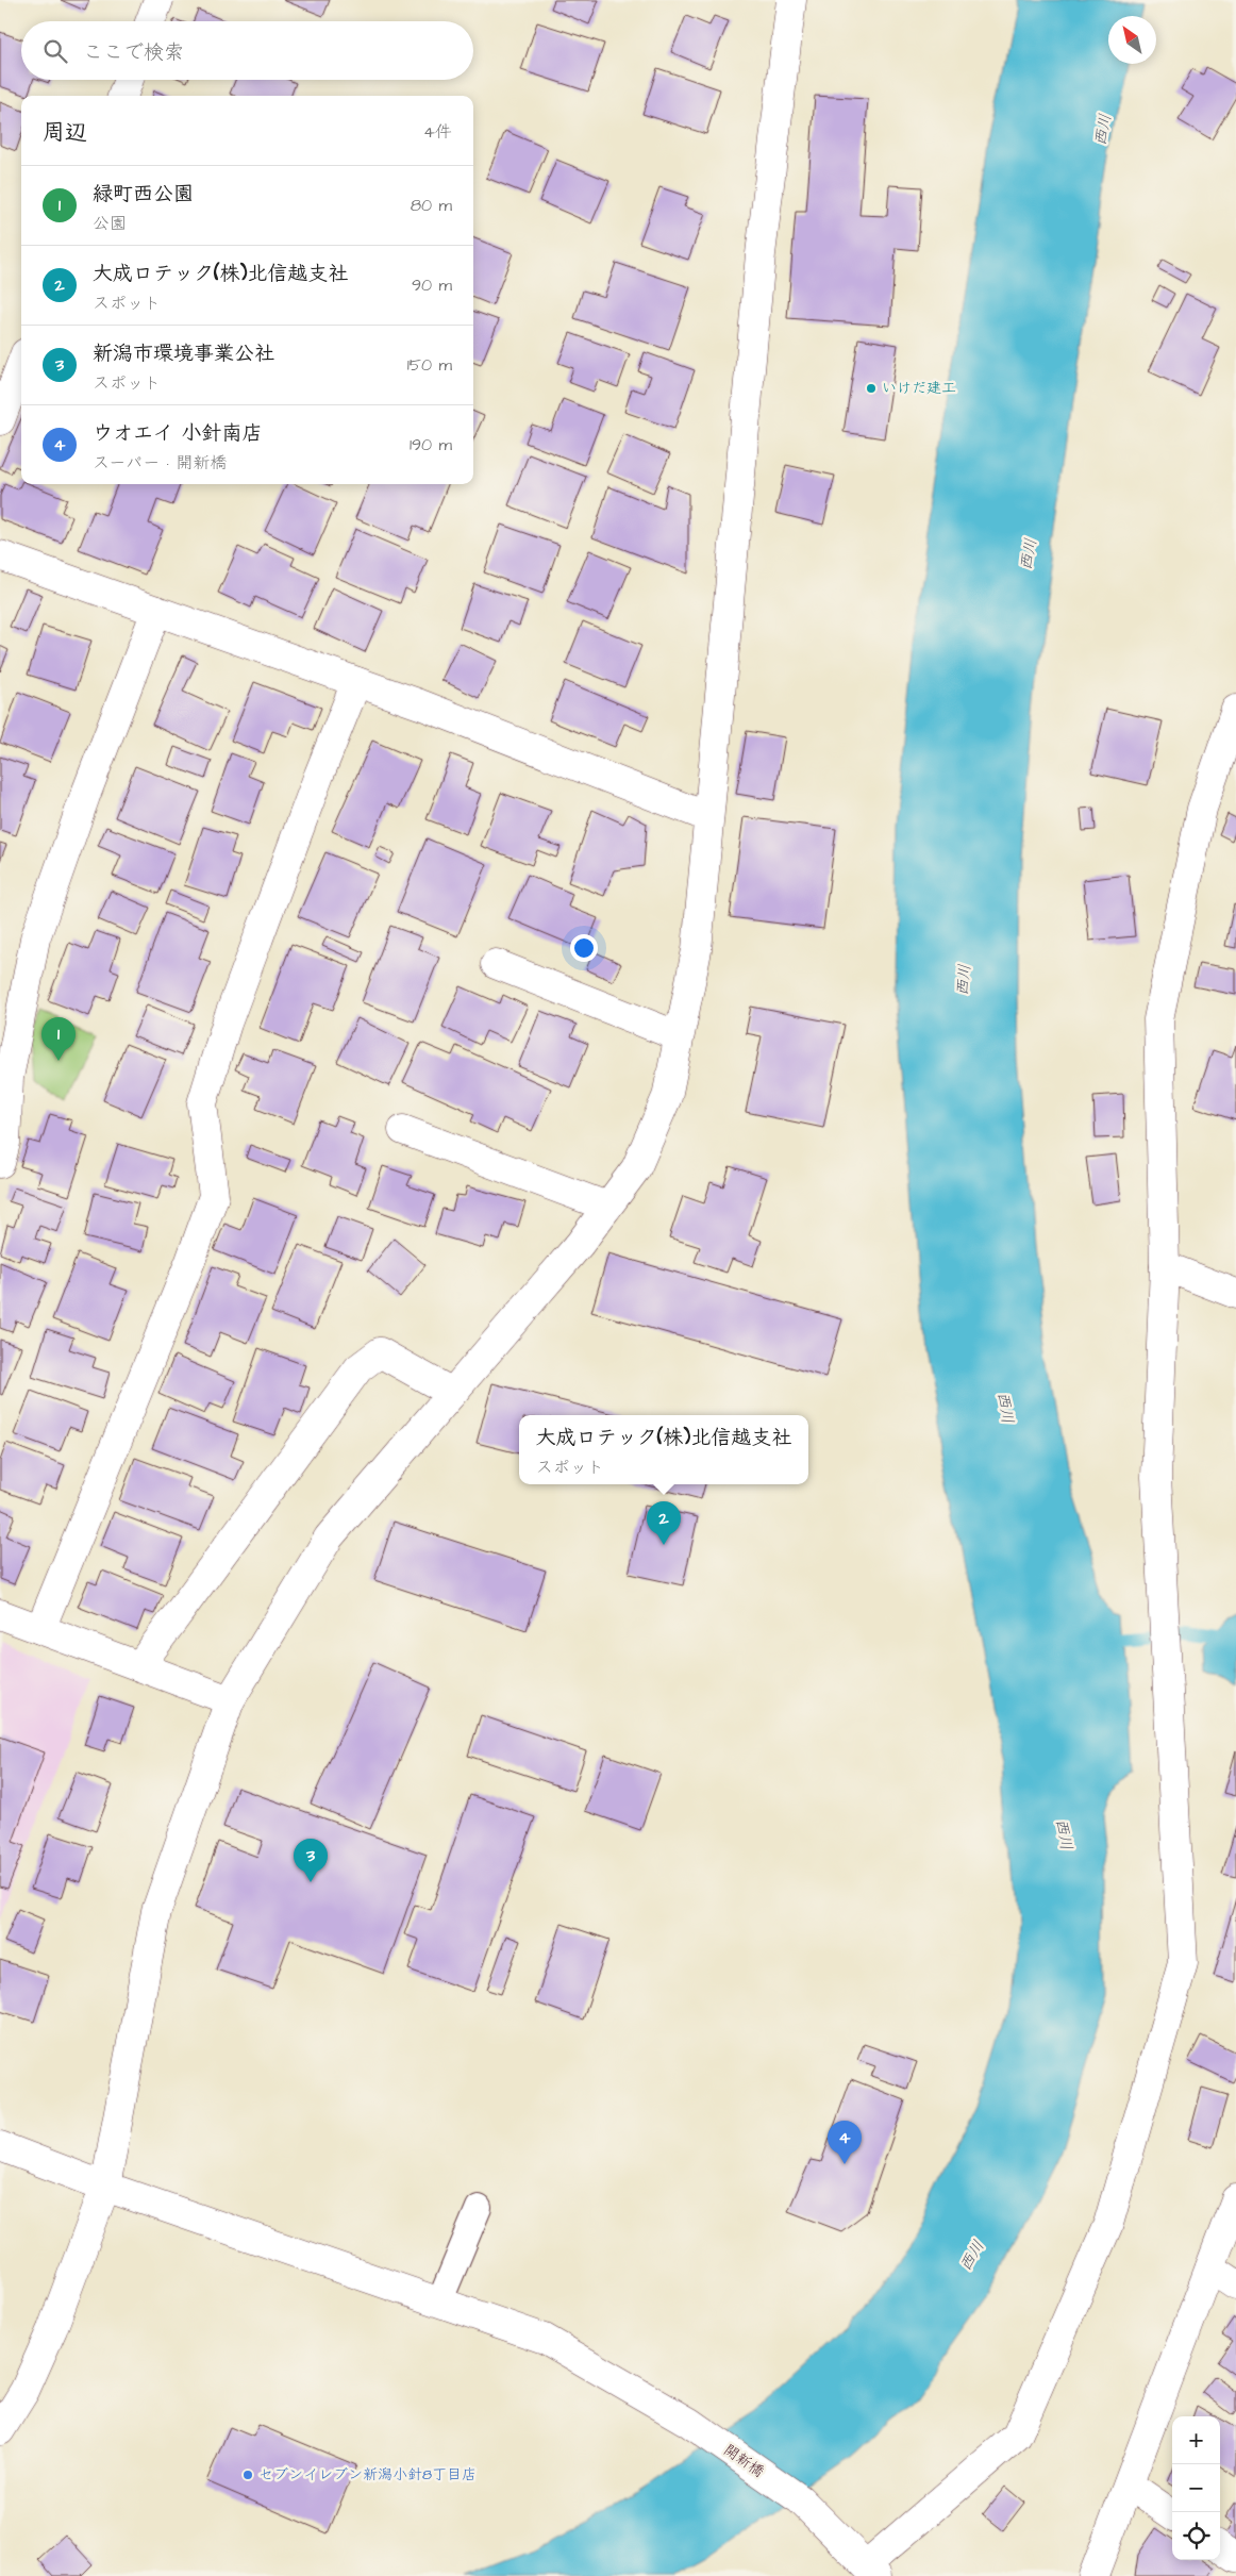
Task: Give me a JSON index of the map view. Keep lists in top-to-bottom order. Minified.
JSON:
{"streets":{"street":["開新橋"]},"water":["西川"],"places":["いけだ建工","セブンイレブン新潟小針8丁目店"],"north":"top left","page":{"search":"ここで検索","heading":["周辺","4件"],"list":[{"mark":"1","name":"緑町西公園","note":"公園","value":"80 m"},{"mark":"2","name":"大成ロテック(株)北信越支社","note":"スポット","value":"90 m"},{"mark":"3","name":"新潟市環境事業公社","note":"スポット","value":"150 m"},{"mark":"4","name":"ウオエイ 小針南店","note":"スーパー · 開新橋","value":"190 m"}],"pins":["1","2","3","4"],"popup":["大成ロテック(株)北信越支社","スポット"],"map_buttons":["+","−"]}}
